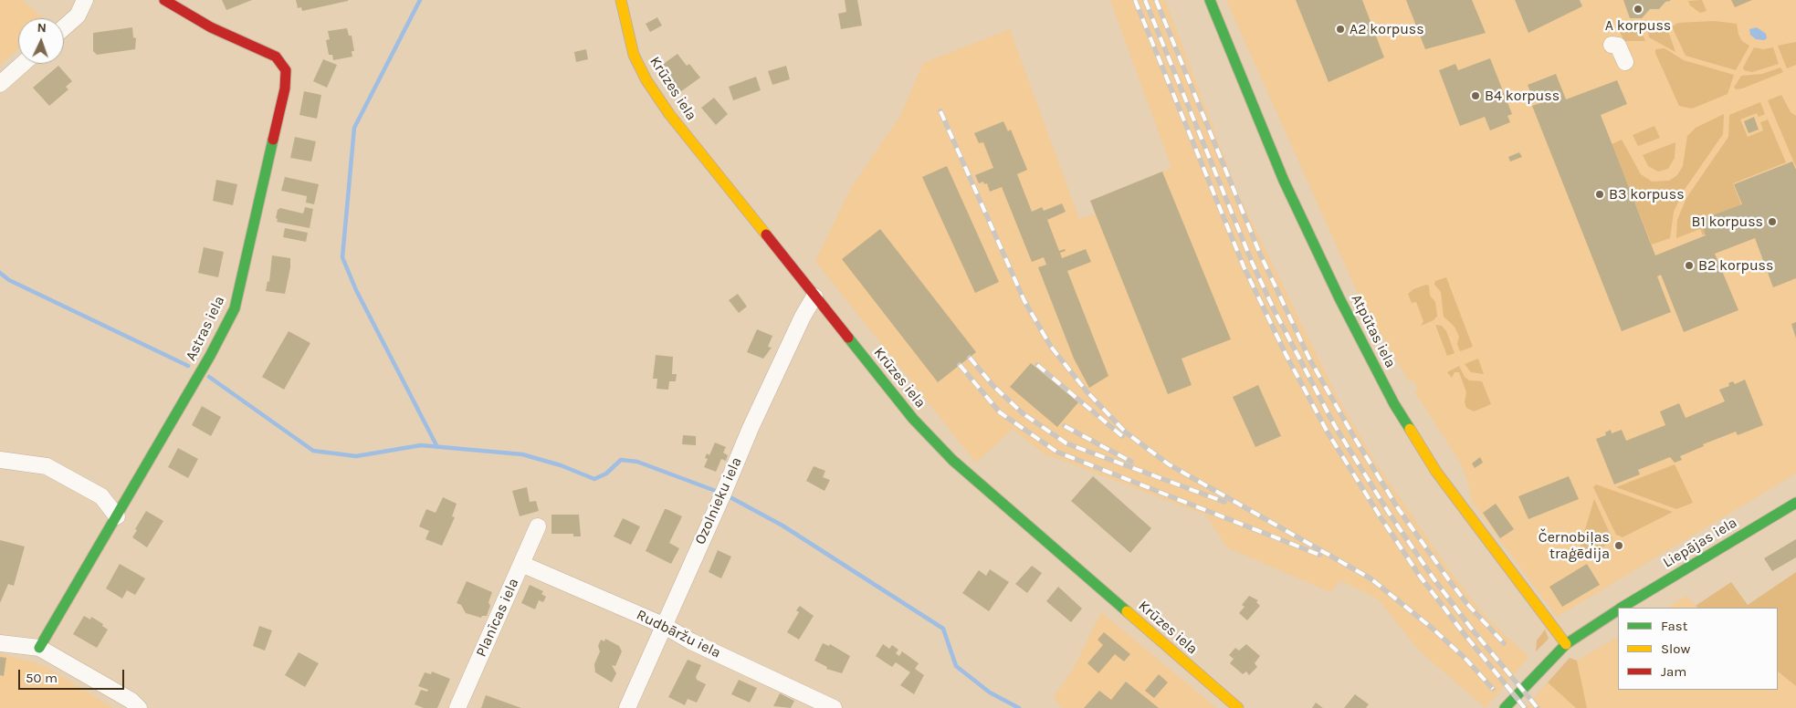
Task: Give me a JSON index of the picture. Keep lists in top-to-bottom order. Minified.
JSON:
{"streets":{"street":["Krūzes iela","Astras iela","Atpūtas iela","Ozolnieku iela","Liepājas iela","Planīcas iela","Rudbāržu iela"]},"crossings":[["Krūzes iela","Ozolnieku iela"],["Atpūtas iela","Liepājas iela"],["Ozolnieku iela","Rudbāržu iela"],["Planīcas iela","Rudbāržu iela"]],"places":["A korpuss","A2 korpuss","B4 korpuss","B3 korpuss","B1 korpuss","B2 korpuss","Černobiļas traģēdija"],"legend":["Fast","Slow","Jam"],"scale_bar":"50 m","north":"top"}
